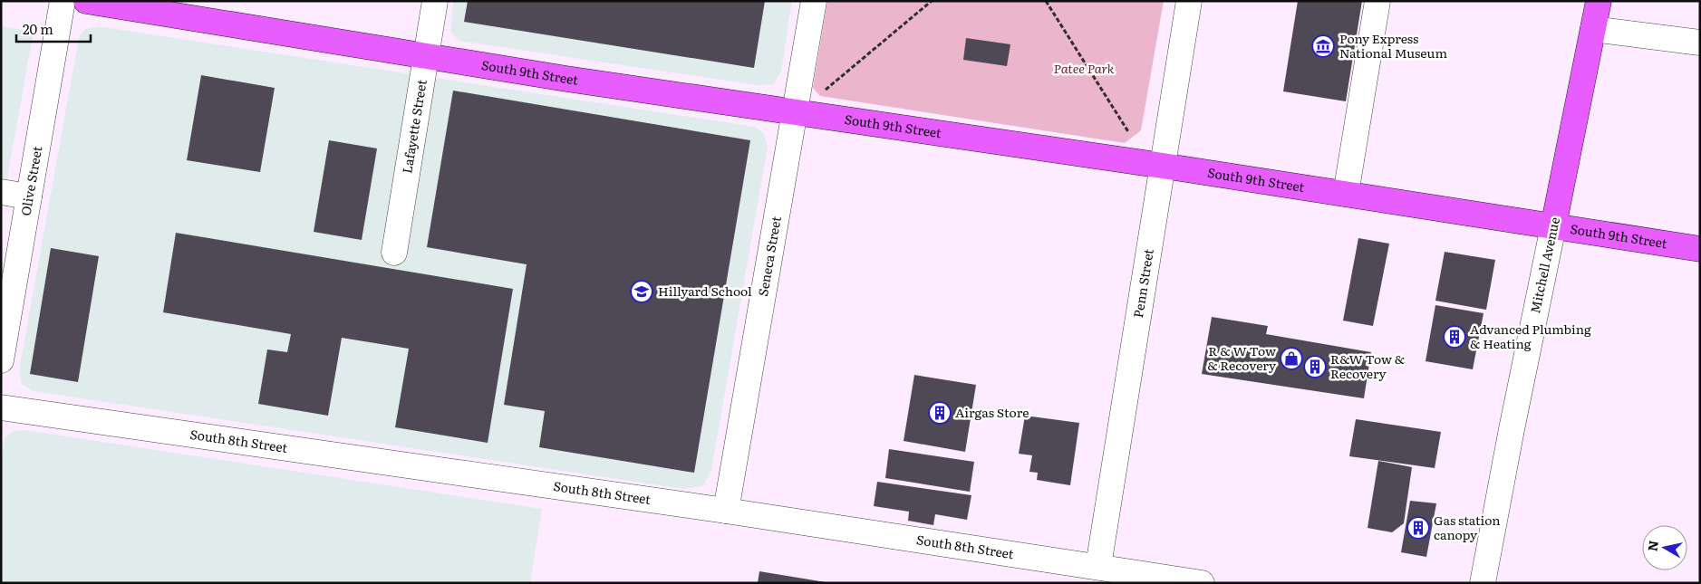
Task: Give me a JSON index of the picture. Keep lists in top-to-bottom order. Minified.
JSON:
{"streets":{"main road":["South 9th Street","Mitchell Avenue"],"street":["Lafayette Street","Olive Street","Seneca Street","Penn Street","South 8th Street"]},"crossings":[["South 9th Street","Lafayette Street"],["South 9th Street","Seneca Street"],["South 9th Street","Mitchell Avenue"],["South 9th Street","Penn Street"],["Seneca Street","South 8th Street"],["Penn Street","South 8th Street"]],"parks":["Patee Park"],"places":{"museum":["Pony Express National Museum"],"school or university":["Hillyard School"],"building":["Advanced Plumbing & Heating","R&W Tow & Recovery","Airgas Store","Gas station canopy"],"shop":["R & W Tow & Recovery"]},"scale_bar":"20 m","north":"left"}
